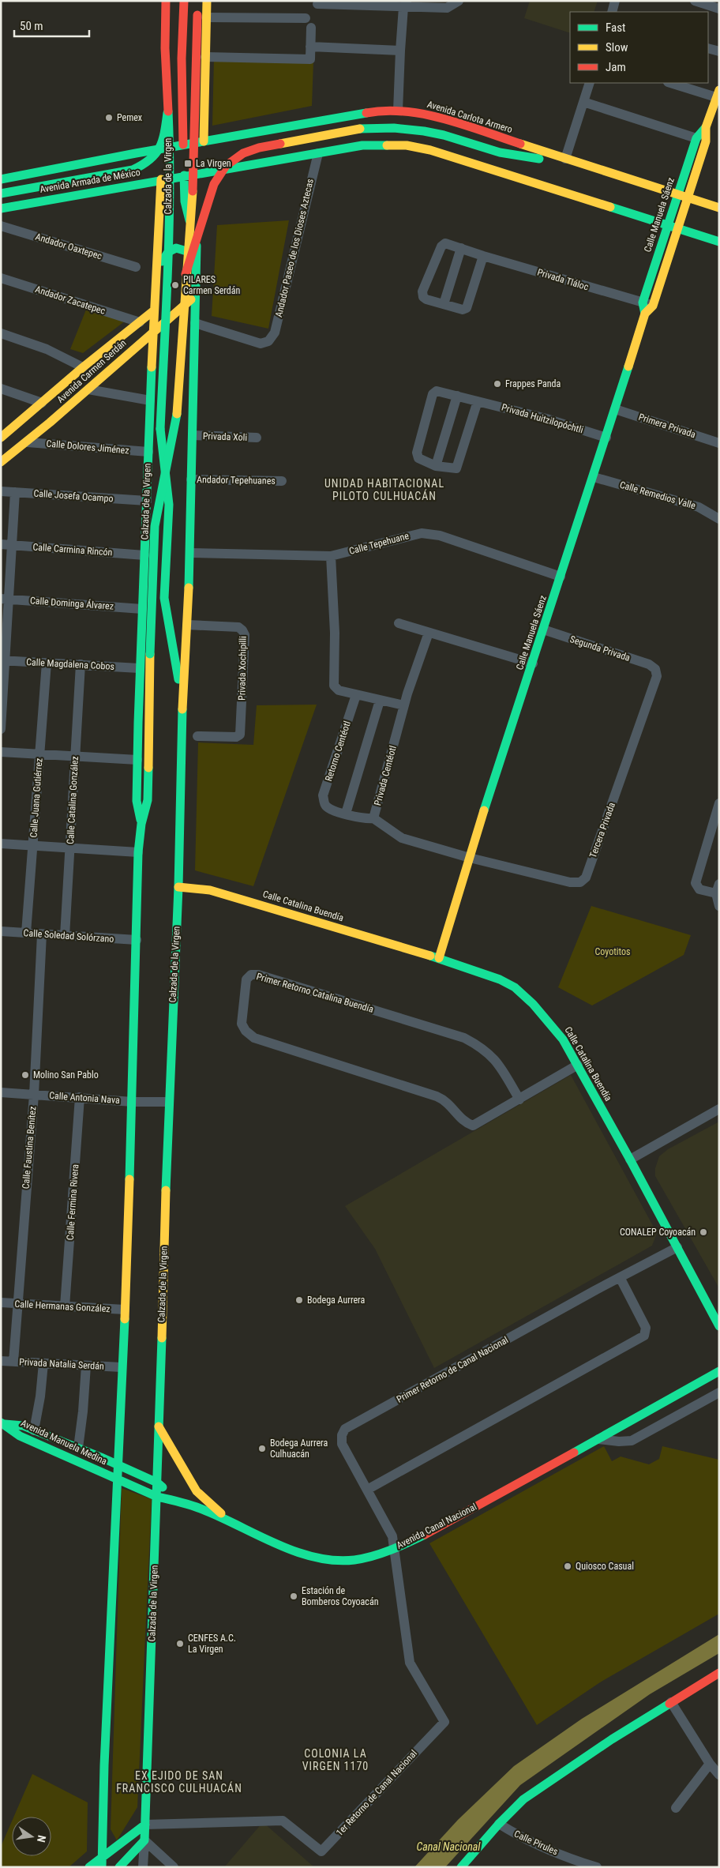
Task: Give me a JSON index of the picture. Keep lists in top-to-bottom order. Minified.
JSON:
{"streets":{"main road":["Avenida Carlota Armero","Calzada de la Virgen","Avenida Armada de México","Calle Manuela Sáenz","Avenida Carmen Serdán","Calle Catalina Buendía","Avenida Manuela Medina","Avenida Canal Nacional"],"street":["Andador Oaxtepec","Andador Paseo de los Dioses Aztecas","Privada Tláloc","Andador Zacatepec","Privada Huitzilopóchtli","Primera Privada","Privada Xoli","Calle Dolores Jiménez","Andador Tepehuanes","Calle Remedios Valle","Calle Josefa Ocampo","Calle Tepehuane","Calle Carmina Rincón","Calle Dominga Álvarez","Segunda Privada","Calle Magdalena Cobos","Privada Xochipilli","Retorno Centéotl","Privada Centéotl","Calle Juana Gutiérrez","Calle Catalina González","Tercera Privada","Calle Soledad Solórzano","Primer Retorno Catalina Buendía","Calle Antonia Nava","Calle Faustina Benítez","Calle Fermina Rivera","Calle Hermanas González","Privada Natalia Serdán","Primer Retorno de Canal Nacional","1er Retorno de Canal Nacional","Calle Pirules"]},"crossings":[["Avenida Carlota Armero","Calzada de la Virgen"],["Avenida Carlota Armero","Avenida Armada de México"],["Avenida Carlota Armero","Calle Manuela Sáenz"],["Calzada de la Virgen","Avenida Armada de México"],["Calzada de la Virgen","Andador Paseo de los Dioses Aztecas"],["Calzada de la Virgen","Avenida Carmen Serdán"],["Calzada de la Virgen","Privada Xoli"],["Calzada de la Virgen","Calle Dolores Jiménez"],["Calzada de la Virgen","Andador Tepehuanes"],["Calzada de la Virgen","Calle Josefa Ocampo"],["Calzada de la Virgen","Calle Tepehuane"],["Calzada de la Virgen","Calle Carmina Rincón"],["Calzada de la Virgen","Calle Dominga Álvarez"],["Calzada de la Virgen","Calle Magdalena Cobos"],["Calzada de la Virgen","Privada Xochipilli"],["Calzada de la Virgen","Calle Catalina Buendía"],["Calzada de la Virgen","Calle Soledad Solórzano"],["Calzada de la Virgen","Calle Antonia Nava"],["Calzada de la Virgen","Calle Hermanas González"],["Calzada de la Virgen","Privada Natalia Serdán"],["Calzada de la Virgen","Avenida Manuela Medina"],["Calzada de la Virgen","Avenida Canal Nacional"],["Calzada de la Virgen","1er Retorno de Canal Nacional"],["Calle Manuela Sáenz","Privada Tláloc"],["Calle Manuela Sáenz","Privada Huitzilopóchtli"],["Calle Manuela Sáenz","Primera Privada"],["Calle Manuela Sáenz","Calle Remedios Valle"],["Calle Manuela Sáenz","Calle Tepehuane"],["Calle Manuela Sáenz","Segunda Privada"],["Calle Manuela Sáenz","Privada Centéotl"],["Calle Manuela Sáenz","Tercera Privada"],["Calle Manuela Sáenz","Calle Catalina Buendía"],["Andador Zacatepec","Avenida Carmen Serdán"],["Avenida Carmen Serdán","Calle Dolores Jiménez"],["Segunda Privada","Tercera Privada"],["Calle Magdalena Cobos","Calle Juana Gutiérrez"],["Calle Magdalena Cobos","Calle Catalina González"],["Retorno Centéotl","Privada Centéotl"],["Privada Centéotl","Tercera Privada"],["Calle Juana Gutiérrez","Calle Soledad Solórzano"],["Calle Catalina González","Calle Soledad Solórzano"],["Calle Catalina Buendía","Primer Retorno Catalina Buendía"],["Calle Catalina Buendía","Primer Retorno de Canal Nacional"],["Calle Soledad Solórzano","Calle Faustina Benítez"],["Calle Antonia Nava","Calle Faustina Benítez"],["Calle Antonia Nava","Calle Fermina Rivera"],["Calle Faustina Benítez","Calle Hermanas González"],["Calle Faustina Benítez","Privada Natalia Serdán"],["Calle Fermina Rivera","Calle Hermanas González"],["Primer Retorno de Canal Nacional","Avenida Canal Nacional"],["Primer Retorno de Canal Nacional","1er Retorno de Canal Nacional"],["Avenida Manuela Medina","Avenida Canal Nacional"]],"districts":["UNIDAD HABITACIONAL PILOTO CULHUACÁN","COLONIA LA VIRGEN 1170","EX EJIDO DE SAN FRANCISCO CULHUACÁN"],"water":["Canal Nacional"],"parks":["Coyotitos"],"places":{"other":["Pemex","PILARES Carmen Serdán","Frappes Panda","Molino San Pablo","CONALEP Coyoacán","Bodega Aurrera","Bodega Aurrera Culhuacán","Quiosco Casual","Estación de Bomberos Coyoacán","CENFES A.C. La Virgen"],"transit":["La Virgen"]},"legend":["Fast","Slow","Jam"],"scale_bar":"50 m","north":"right"}
